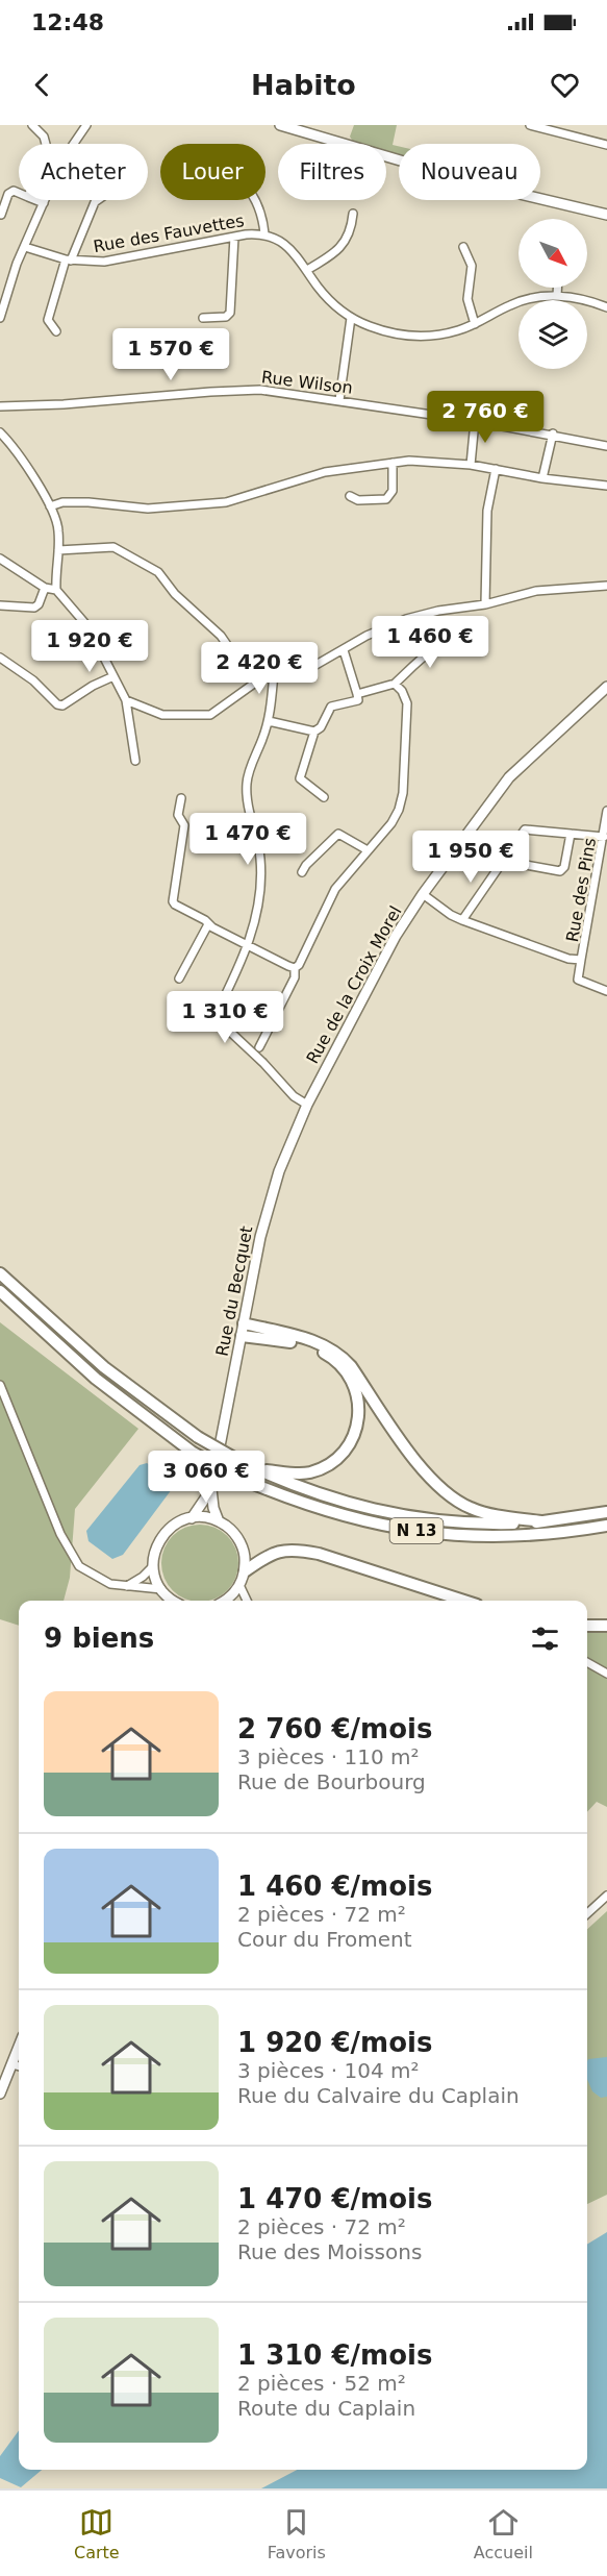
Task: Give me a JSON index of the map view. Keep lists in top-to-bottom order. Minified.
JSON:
{"streets":{"highway":["N 13"],"main road":["Rue de la Croix Morel","Rue du Becquet"],"street":["Rue des Fauvettes","Rue Wilson","Rue des Pins"]},"crossings":[["Rue des Pins","Rue de la Croix Morel"],["Rue de la Croix Morel","Rue du Becquet"]],"north":"bottom right","page":{"status":"12:48","header":"Habito","chip":["Acheter","Louer","Filtres","Nouveau"],"price":["1 570 €","2 760 €","1 460 €","1 920 €","2 420 €","1 470 €","1 950 €","1 310 €","3 060 €"],"heading":"9 biens","list":[{"name":"2 760 €/mois","note":"3 pièces · 110 m² · Rue de Bourbourg"},{"name":"1 460 €/mois","note":"2 pièces · 72 m² · Cour du Froment"},{"name":"1 920 €/mois","note":"3 pièces · 104 m² · Rue du Calvaire du Caplain"},{"name":"1 470 €/mois","note":"2 pièces · 72 m² · Rue des Moissons"},{"name":"1 310 €/mois","note":"2 pièces · 52 m² · Route du Caplain"}],"tabs":["Carte","Favoris","Accueil"]}}
